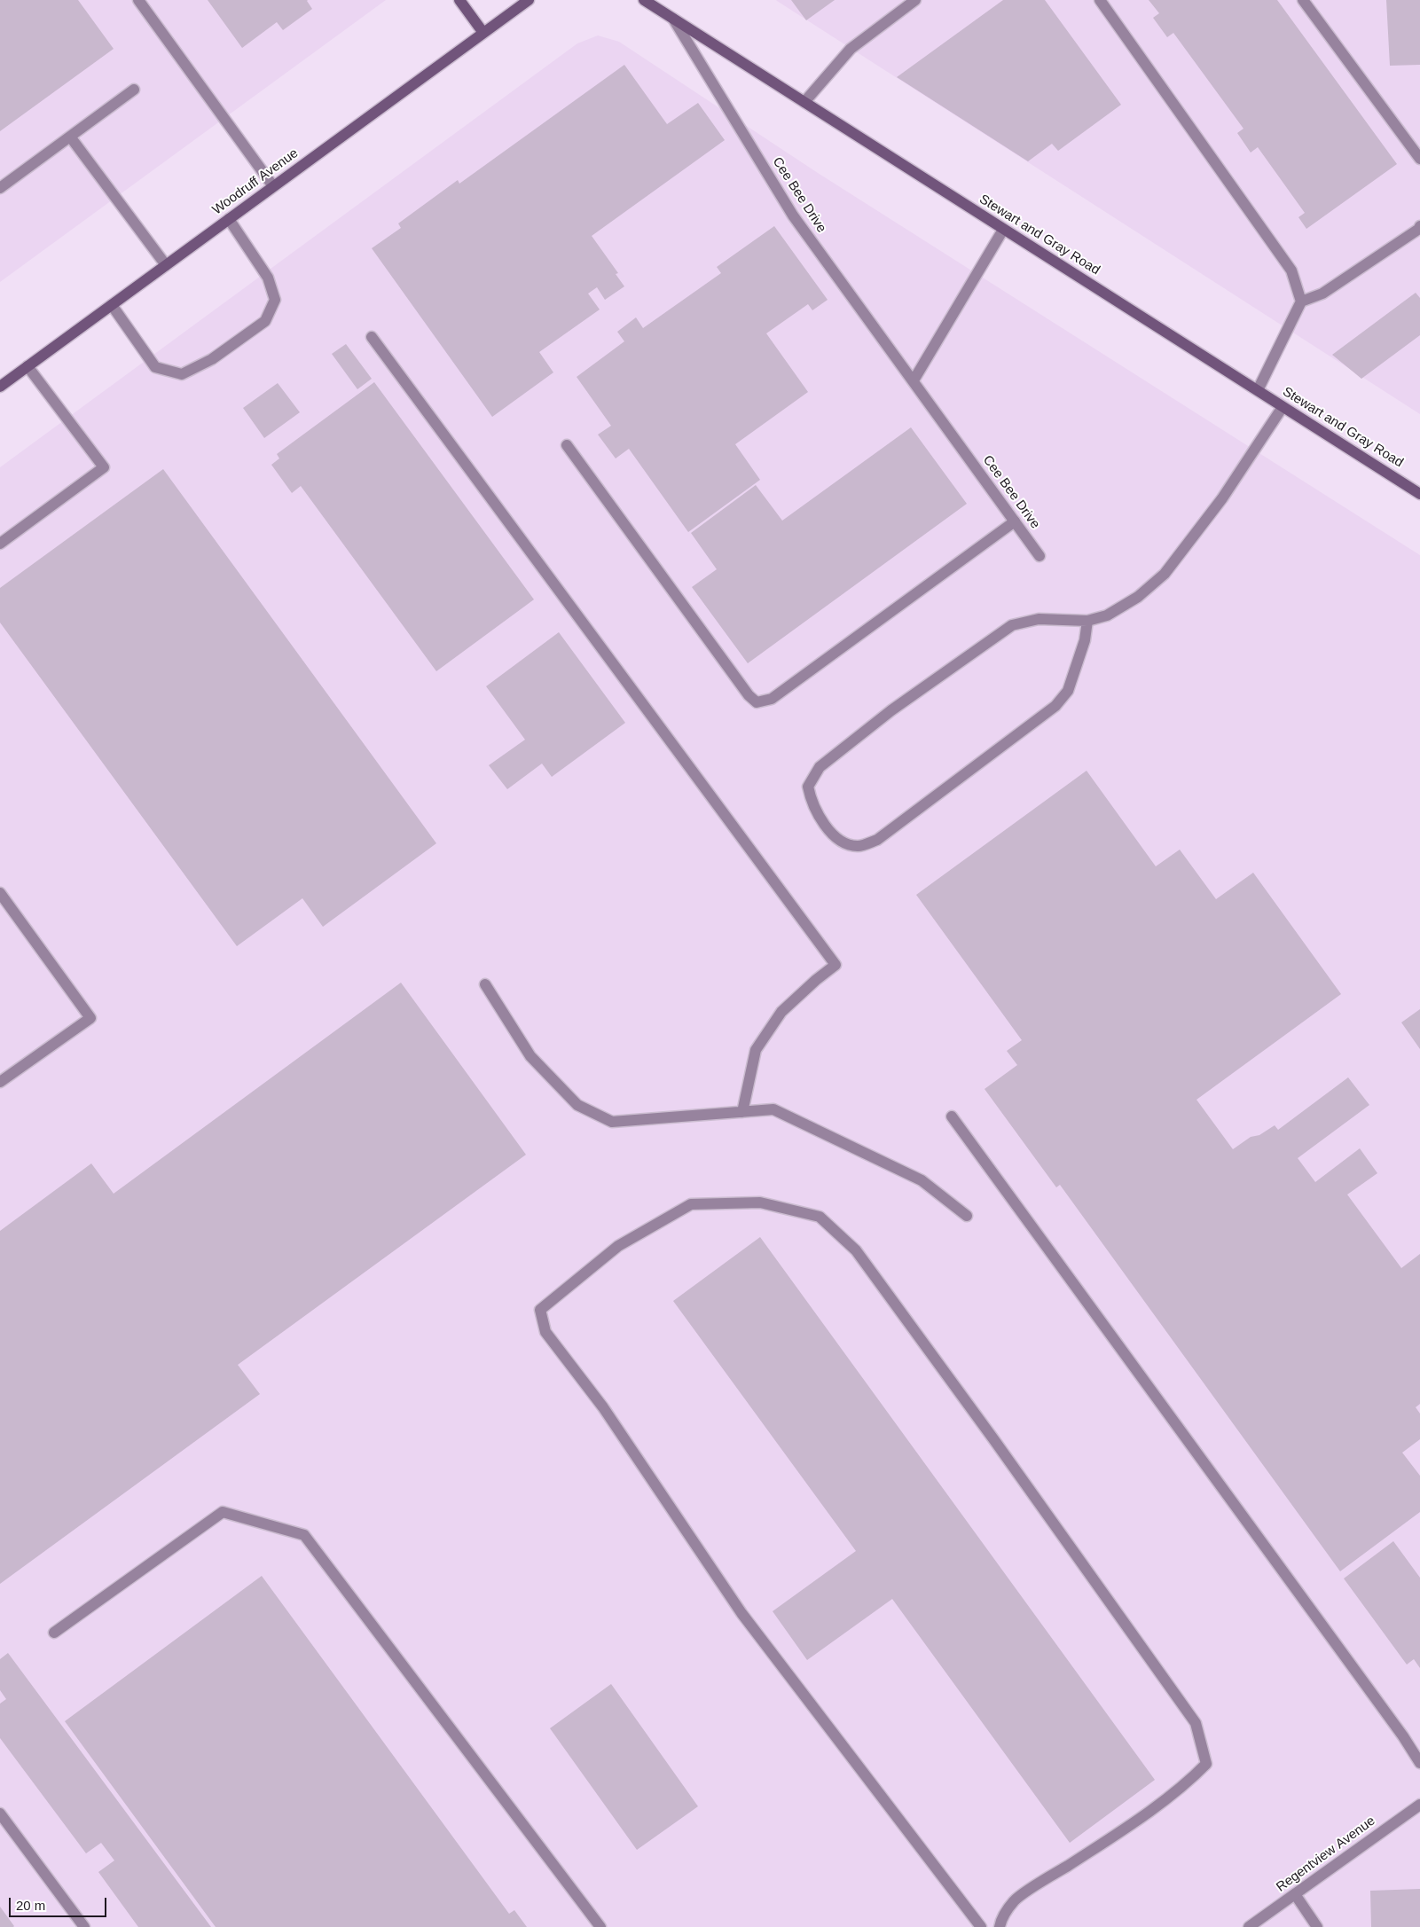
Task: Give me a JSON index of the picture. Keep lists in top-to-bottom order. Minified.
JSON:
{"streets":{"main road":["Woodruff Avenue","Stewart and Gray Road"],"street":["Cee Bee Drive","Regentview Avenue"]},"crossings":[["Cee Bee Drive","Stewart and Gray Road"]],"scale_bar":"20 m"}
